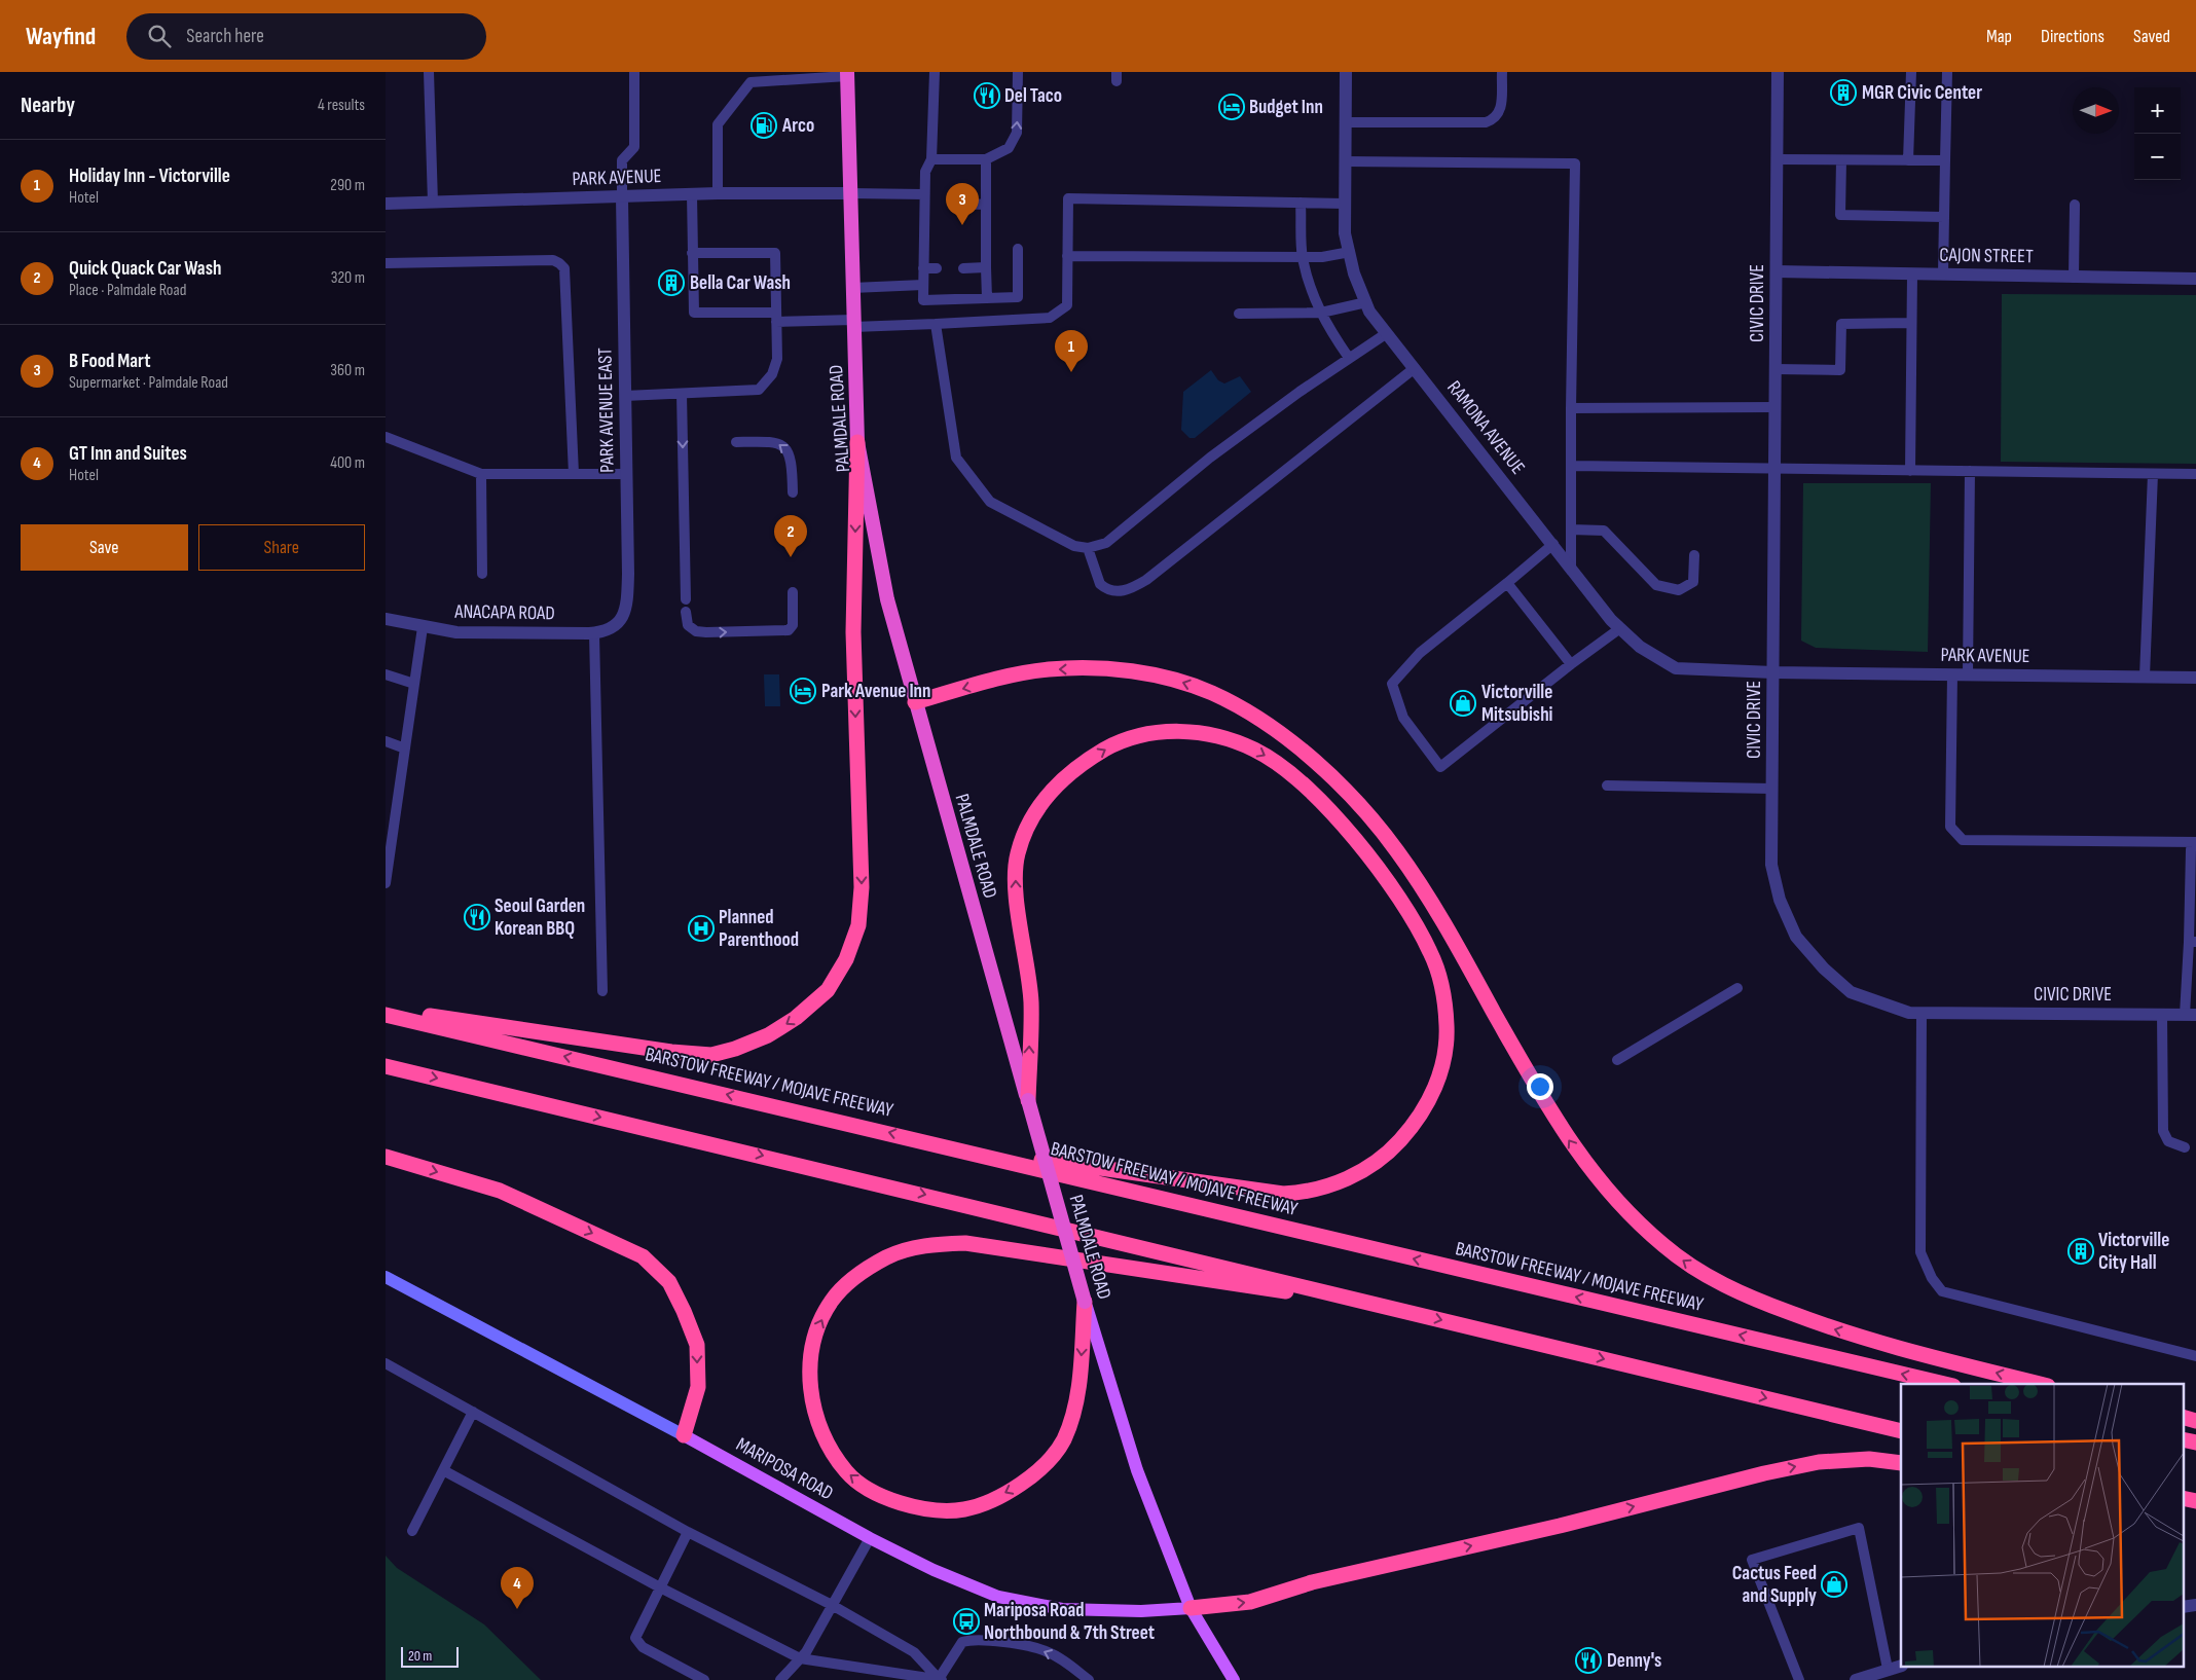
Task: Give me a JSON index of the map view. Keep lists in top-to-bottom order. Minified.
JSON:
{"streets":{"highway":["PALMDALE ROAD","BARSTOW FREEWAY / MOJAVE FREEWAY"],"main road":["MARIPOSA ROAD"],"street":["PARK AVENUE","CAJON STREET","CIVIC DRIVE","PARK AVENUE EAST","RAMONA AVENUE","ANACAPA ROAD"]},"crossings":[["PARK AVENUE","CIVIC DRIVE"],["PARK AVENUE","PARK AVENUE EAST"],["PARK AVENUE","PALMDALE ROAD"],["PARK AVENUE","RAMONA AVENUE"],["CAJON STREET","CIVIC DRIVE"],["CIVIC DRIVE","RAMONA AVENUE"],["PARK AVENUE EAST","ANACAPA ROAD"],["PALMDALE ROAD","MARIPOSA ROAD"]],"places":{"building":["MGR Civic Center","Bella Car Wash","Victorville City Hall"],"restaurant":["Del Taco","Seoul Garden Korean BBQ","Denny's"],"hotel":["Budget Inn","Park Avenue Inn"],"fuel station":["Arco"],"shop":["Victorville Mitsubishi","Cactus Feed and Supply"],"hospital":["Planned Parenthood"],"bus stop":["Mariposa Road Northbound & 7th Street"]},"scale_bar":"20 m","north":"right","page":{"header":"Wayfind","search":"Search here","nav":["Map","Directions","Saved"],"heading":["Nearby","4 results"],"map_buttons":["+","−"],"list":[{"mark":"1","name":"Holiday Inn - Victorville","note":"Hotel","value":"290 m"},{"mark":"2","name":"Quick Quack Car Wash","note":"Place · Palmdale Road","value":"320 m"},{"mark":"3","name":"B Food Mart","note":"Supermarket · Palmdale Road","value":"360 m"},{"mark":"4","name":"GT Inn and Suites","note":"Hotel","value":"400 m"}],"pins":["3","1","2","4"],"buttons":["Save","Share"],"scale":"20 m"}}
